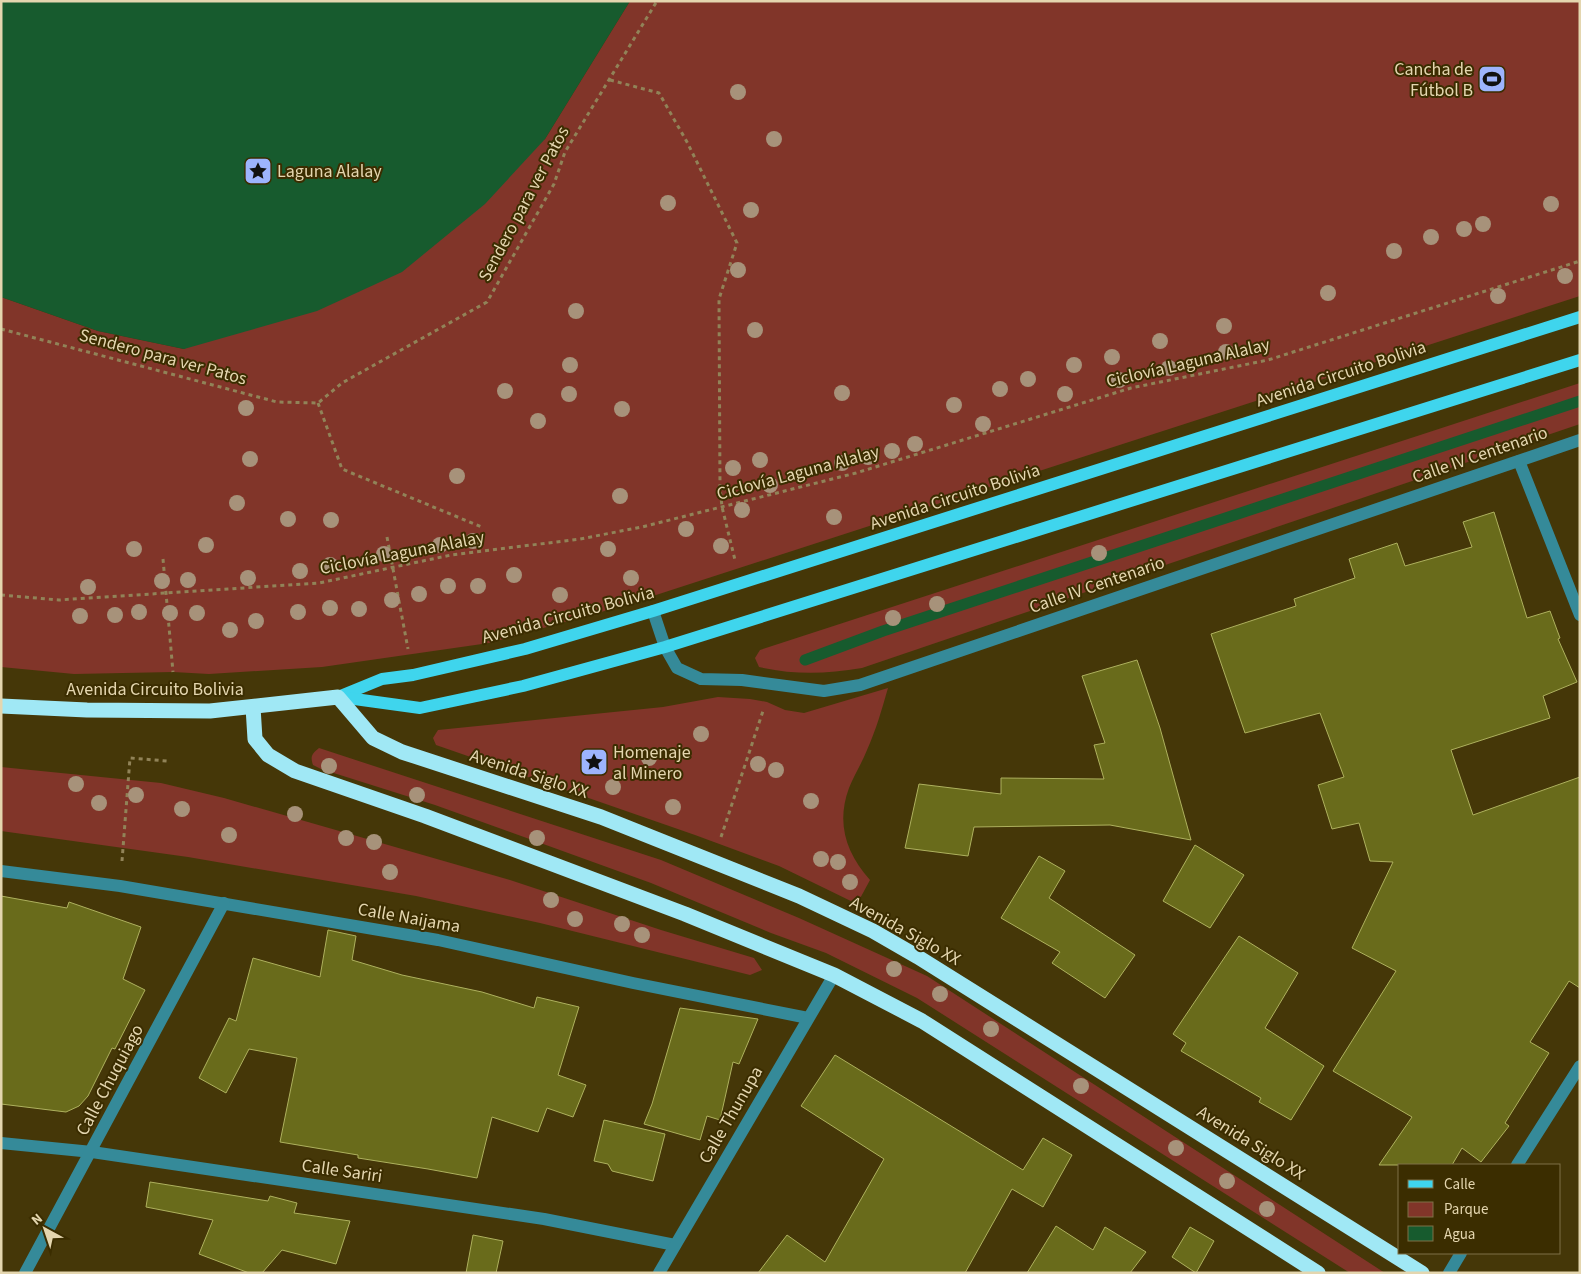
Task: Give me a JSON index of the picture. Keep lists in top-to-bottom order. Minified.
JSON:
{"streets":{"highway":["Avenida Circuito Bolivia","Avenida Siglo XX"],"street":["Calle IV Centenario","Calle Naijama","Calle Chuquiago","Calle Thunupa","Calle Sariri"],"path":["Sendero para ver Patos","Ciclovía Laguna Alalay"]},"crossings":[["Avenida Circuito Bolivia","Calle IV Centenario"],["Avenida Circuito Bolivia","Avenida Siglo XX"],["Calle Naijama","Calle Chuquiago"],["Calle Naijama","Calle Thunupa"],["Calle Chuquiago","Calle Sariri"],["Calle Thunupa","Calle Sariri"]],"places":{"sports":["Cancha de Fútbol B"],"place":["Laguna Alalay","Homenaje al Minero"]},"legend":["Calle","Parque","Agua"],"north":"top left"}
